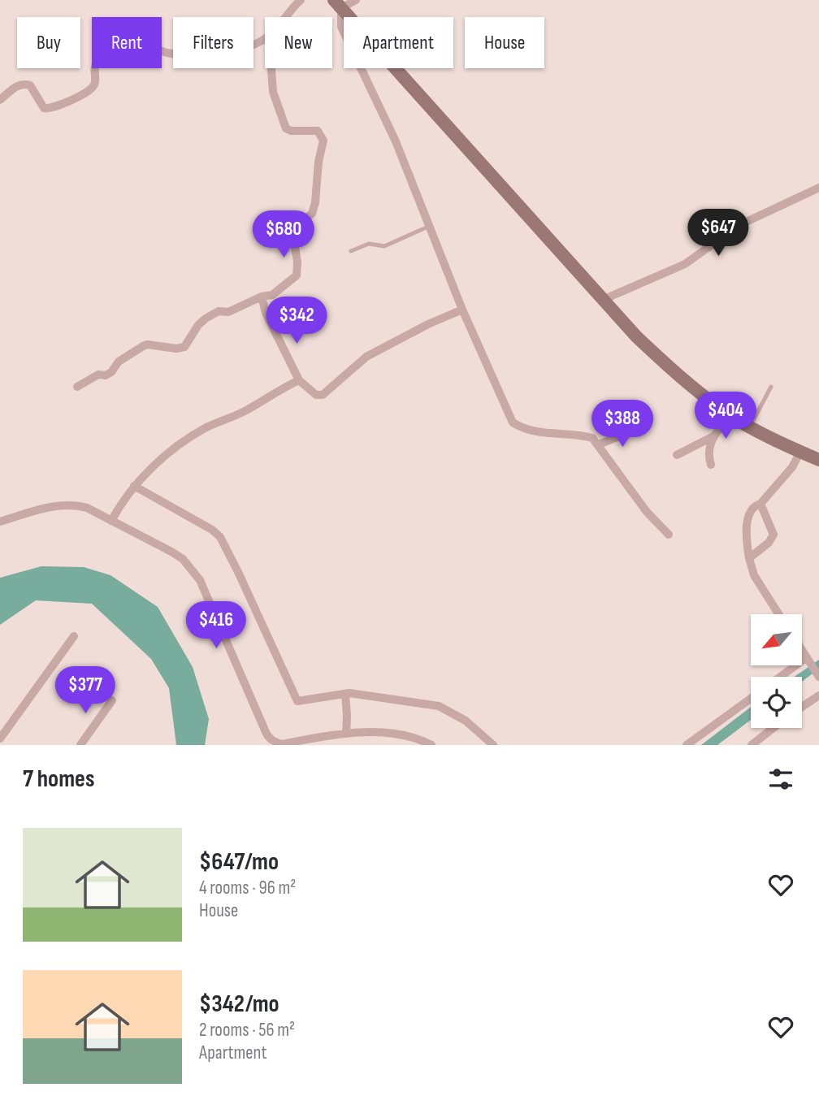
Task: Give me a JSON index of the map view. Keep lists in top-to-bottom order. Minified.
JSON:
{"north":"bottom left","page":{"chip":["Buy","Rent","Filters","New","Apartment","House"],"price":["$647","$680","$342","$404","$388","$416","$377"],"heading":"7 homes","list":[{"name":"$647/mo","note":"4 rooms · 96 m² · House"},{"name":"$342/mo","note":"2 rooms · 56 m² · Apartment"}]}}
